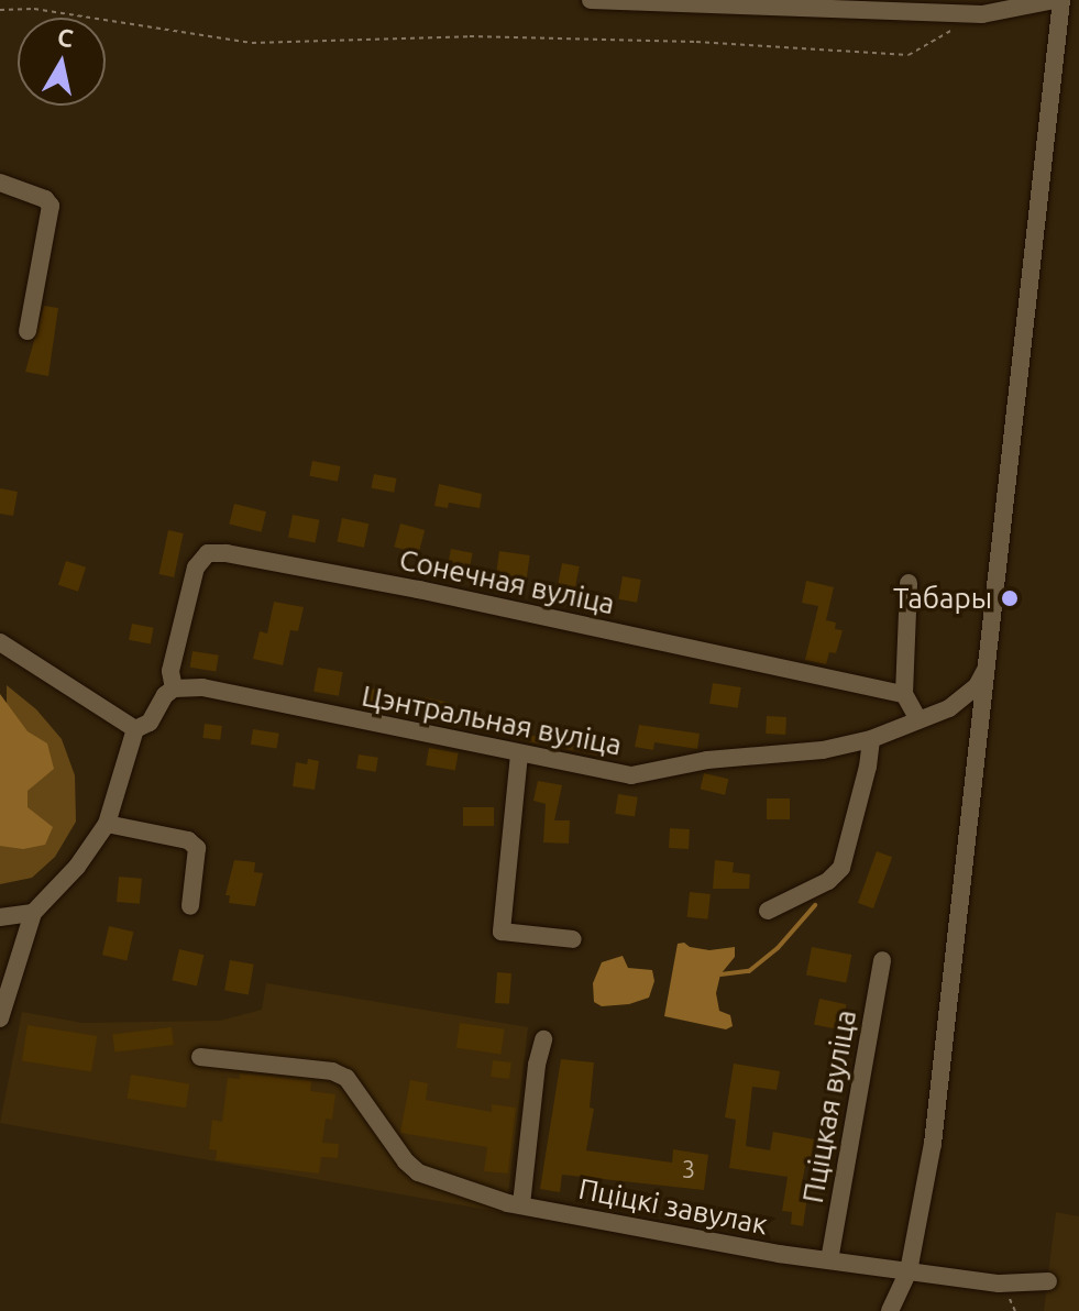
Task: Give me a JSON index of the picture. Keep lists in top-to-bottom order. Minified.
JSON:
{"streets":{"street":["Сонечная вуліца","Цэнтральная вуліца","Пціцкая вуліца","Пціцкі завулак"]},"crossings":[["Сонечная вуліца","Цэнтральная вуліца"],["Пціцкая вуліца","Пціцкі завулак"]],"places":["Табары"],"house_numbers":["3"],"north":"top"}
